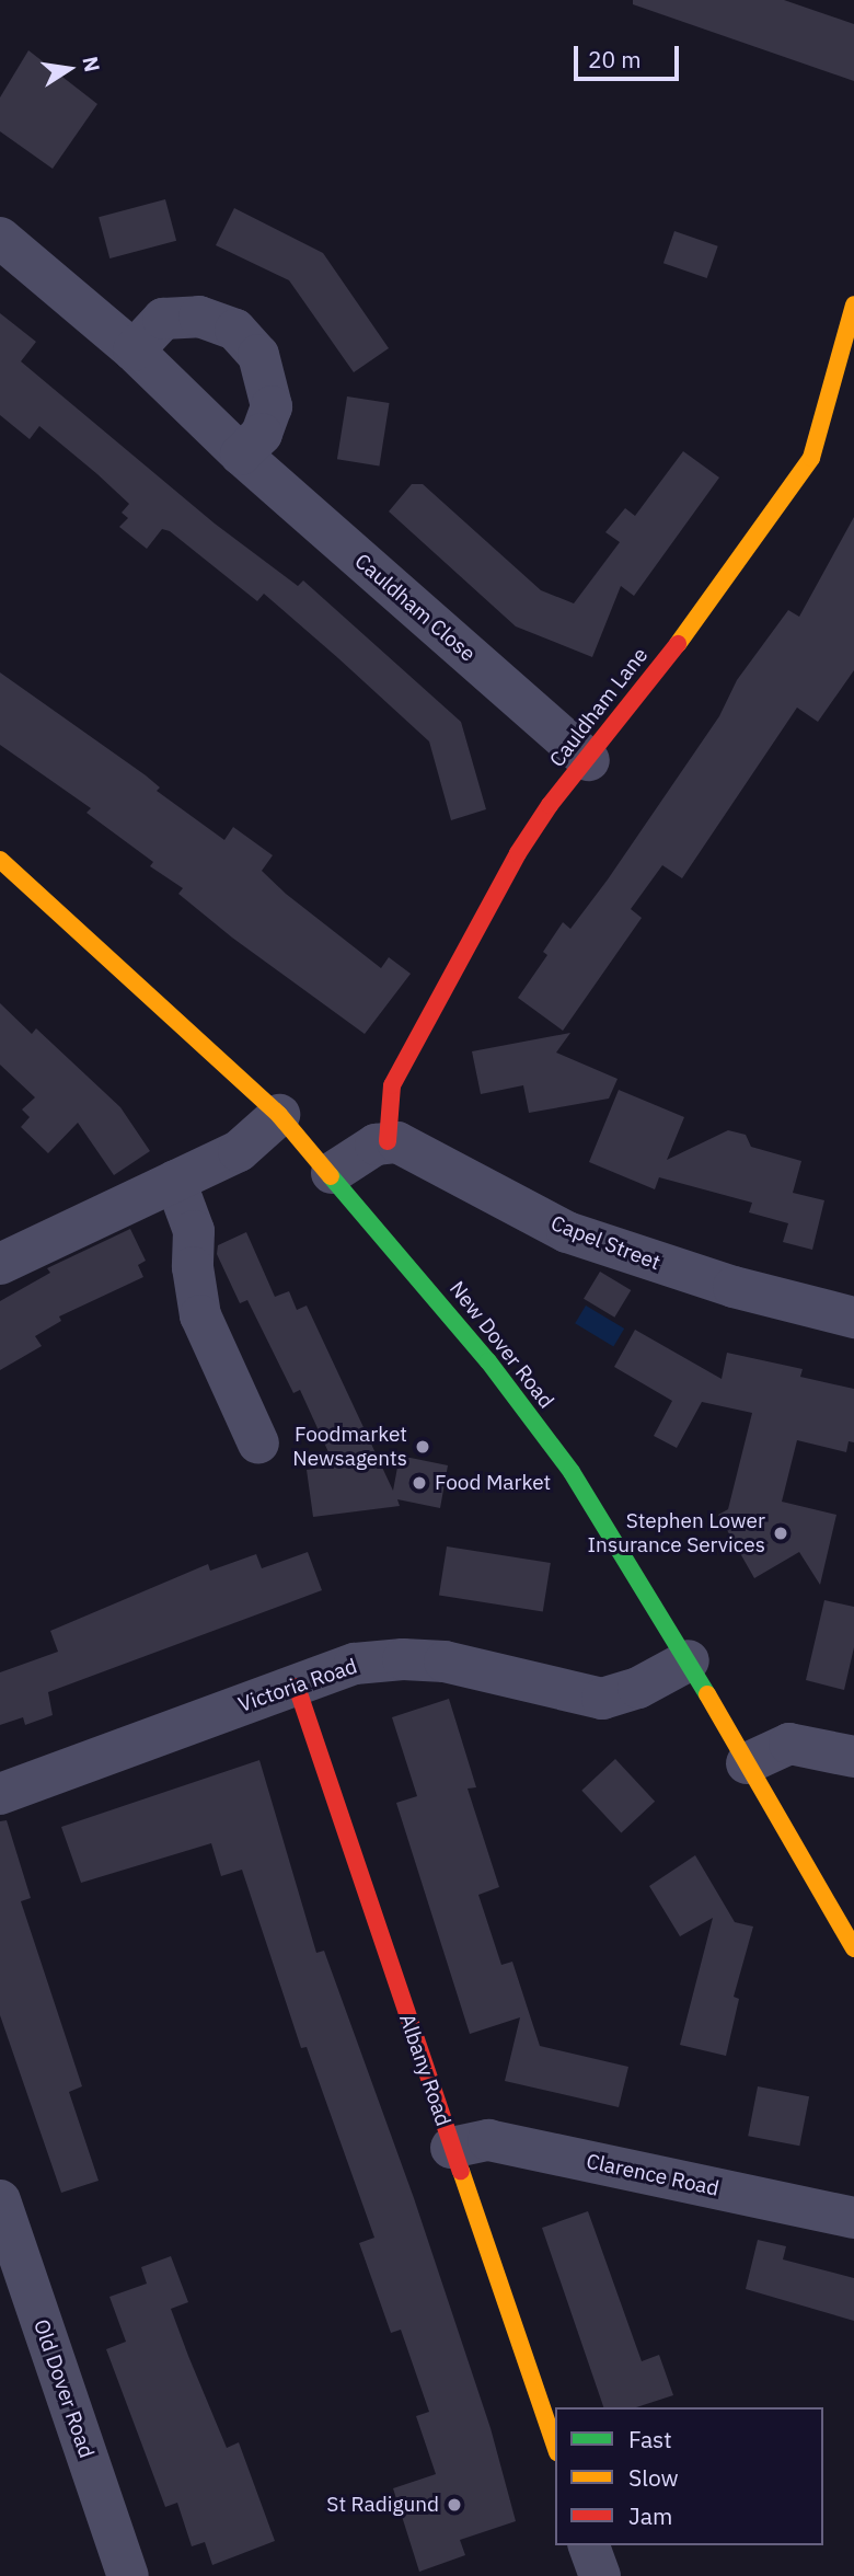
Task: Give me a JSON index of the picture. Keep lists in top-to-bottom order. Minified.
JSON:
{"streets":{"street":["Cauldham Close","Cauldham Lane","Capel Street","New Dover Road","Victoria Road","Albany Road","Clarence Road","Old Dover Road"]},"crossings":[["Cauldham Close","Cauldham Lane"],["Cauldham Lane","Capel Street"],["New Dover Road","Victoria Road"],["Victoria Road","Albany Road"],["Albany Road","Clarence Road"]],"places":["Foodmarket Newsagents","Food Market","Stephen Lower Insurance Services","St Radigund"],"legend":["Fast","Slow","Jam"],"scale_bar":"20 m","north":"right"}
